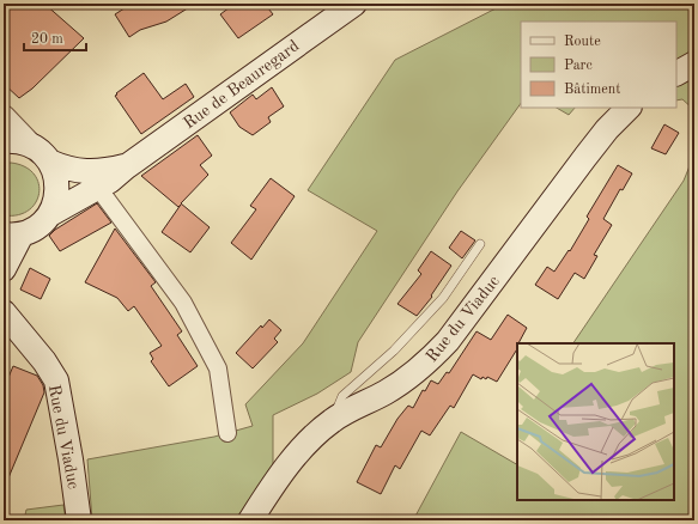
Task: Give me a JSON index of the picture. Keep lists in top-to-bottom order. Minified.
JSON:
{"streets":{"main road":["Rue de Beauregard","Rue du Viaduc"]},"legend":["Route","Parc","Bâtiment"],"scale_bar":"20 m"}
